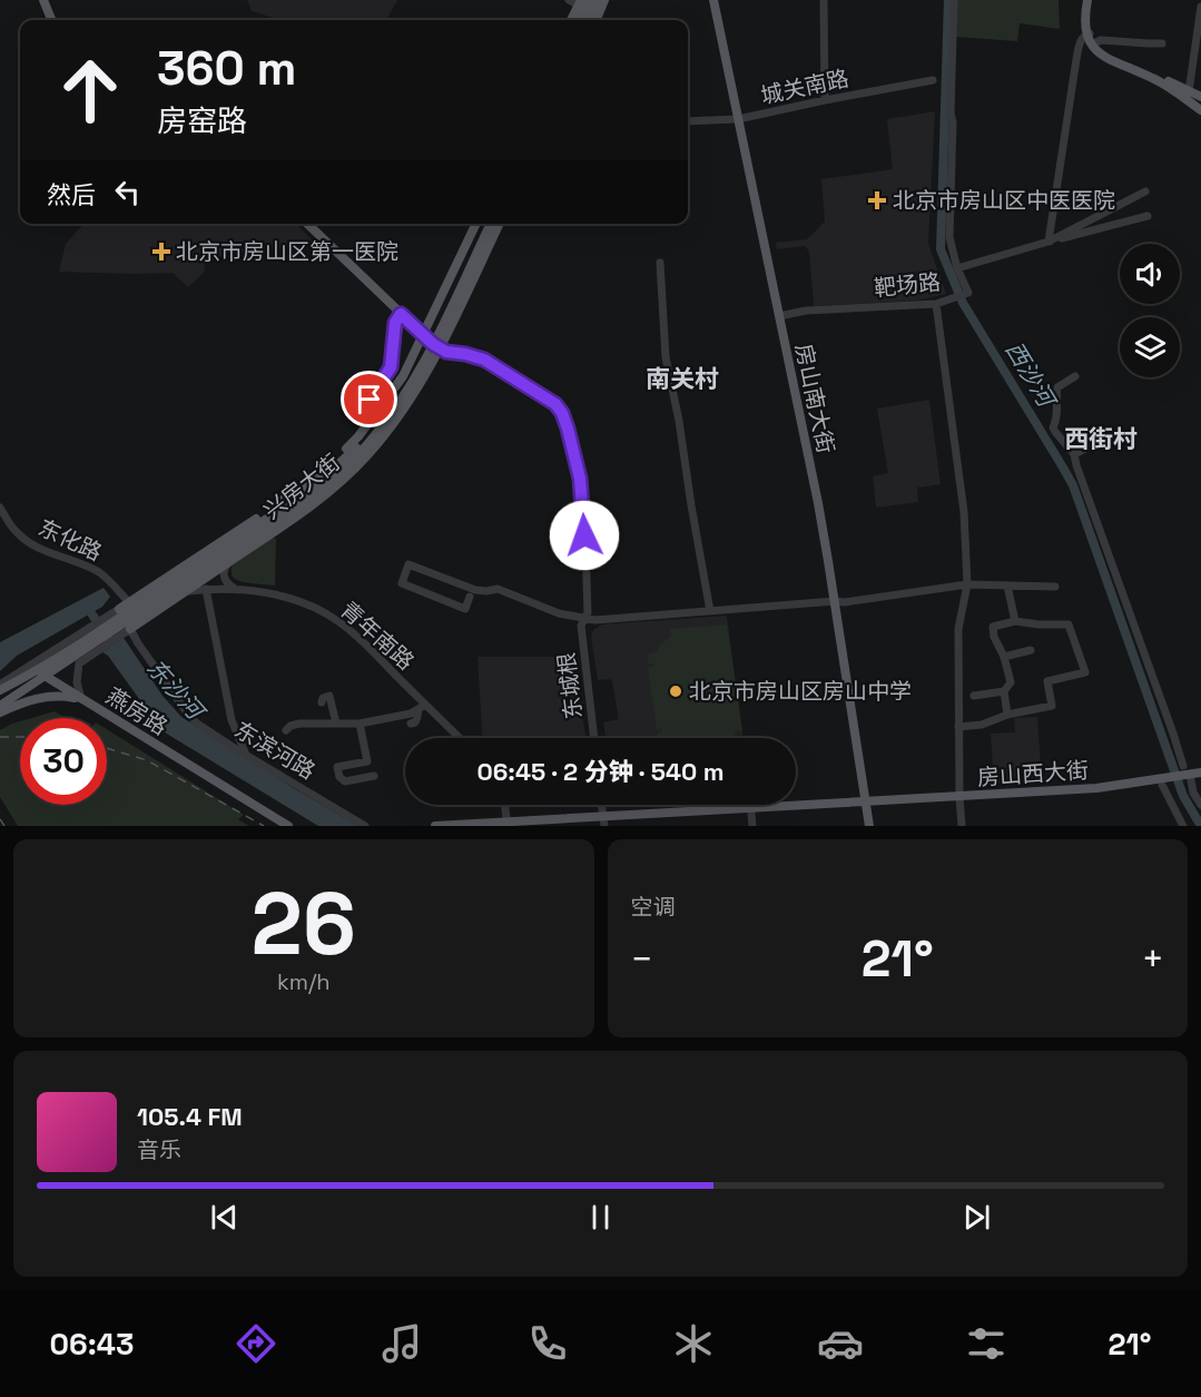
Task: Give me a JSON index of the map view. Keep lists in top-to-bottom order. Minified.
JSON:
{"streets":{"main road":["房山南大街","兴房大街","燕房路","房山西大街"],"street":["城关南路","靶场路","东化路","青年南路","东城根","东滨河路"]},"crossings":[["城关南路","房山南大街"],["靶场路","房山南大街"],["房山南大街","房山西大街"],["兴房大街","东化路"],["兴房大街","青年南路"],["兴房大街","东城根"],["兴房大街","东滨河路"],["东化路","东滨河路"]],"districts":["南关村","西街村"],"water":["西沙河","东沙河"],"places":{"health":["北京市房山区中医医院","北京市房山区第一医院"],"other":["北京市房山区房山中学"]},"page":{"turn":["360 m","房窑路"],"then":"然后","limit":"30","trip":"06:45 · 2 分钟 · 540 m","tile":[["26","km/h"],"空调"],"heat":["−","21°","+"],"song":["105.4 FM","音乐"],"tabs":["06:43","21°"]}}
